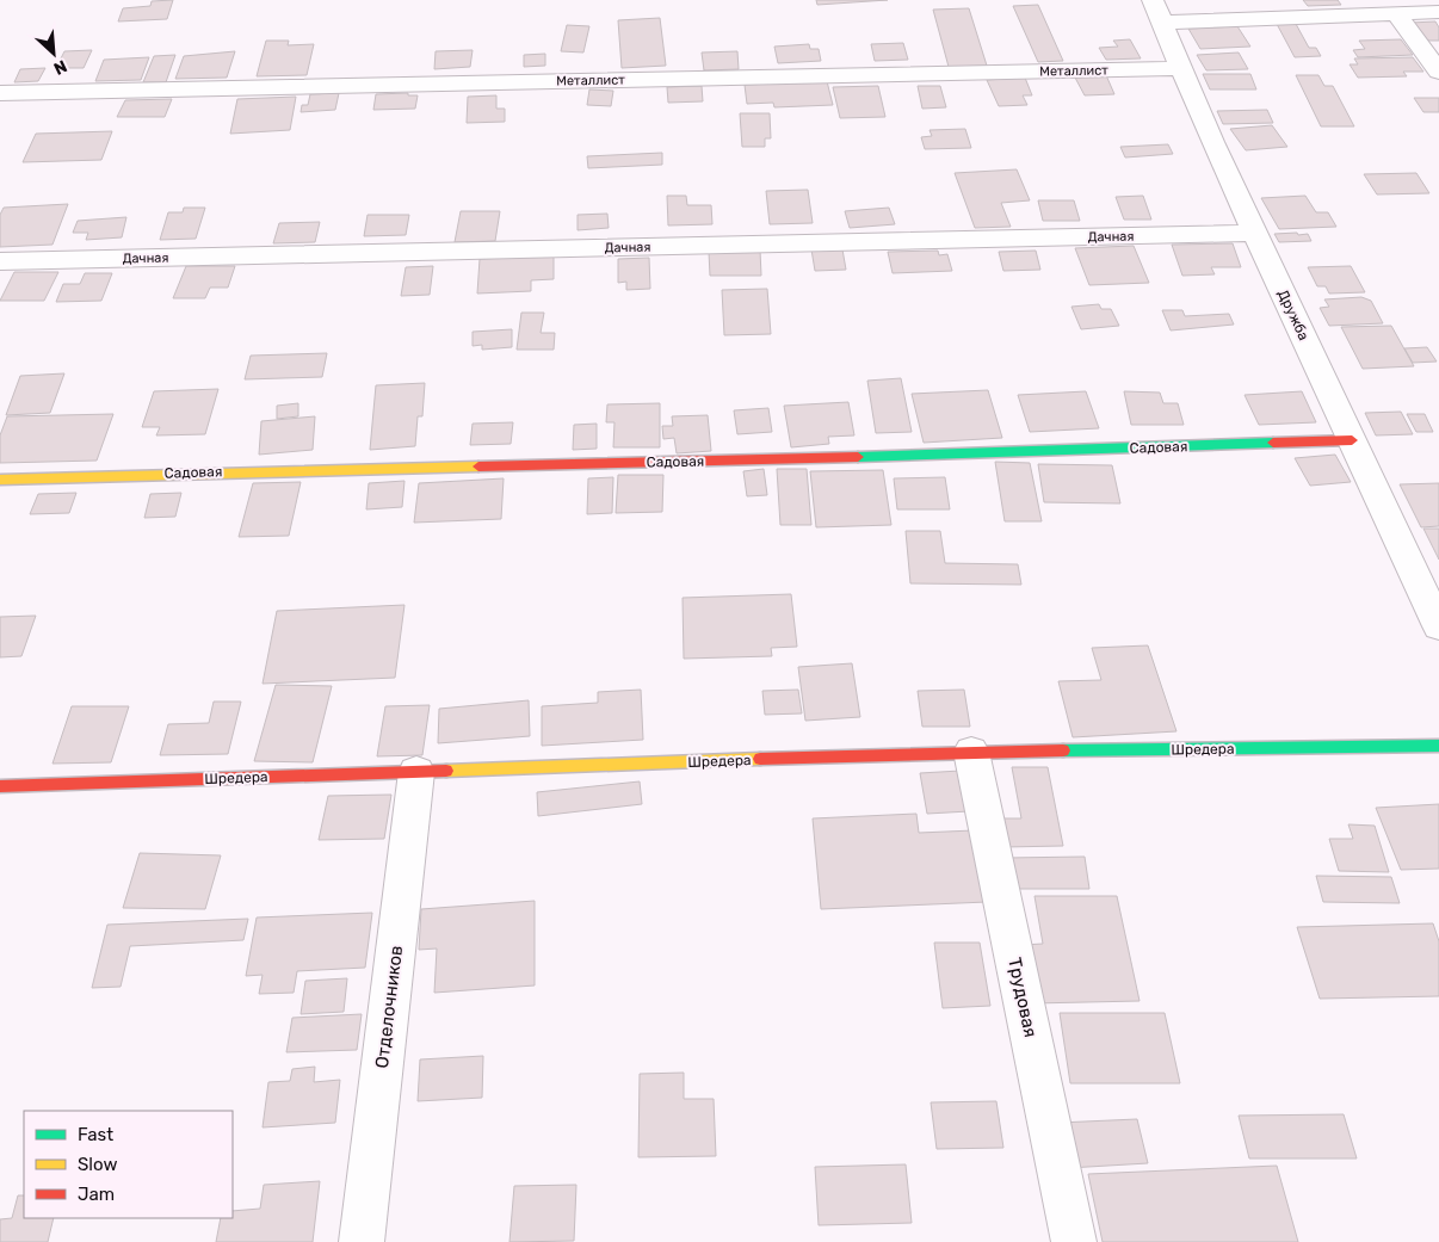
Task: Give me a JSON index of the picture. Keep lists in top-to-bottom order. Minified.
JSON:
{"streets":{"street":["Металлист","Дачная","Дружба","Садовая","Шредера","Трудовая","Отделочников"]},"crossings":[["Металлист","Дружба"],["Дачная","Дружба"],["Дружба","Садовая"],["Шредера","Трудовая"],["Шредера","Отделочников"]],"legend":["Fast","Slow","Jam"],"north":"bottom right"}
